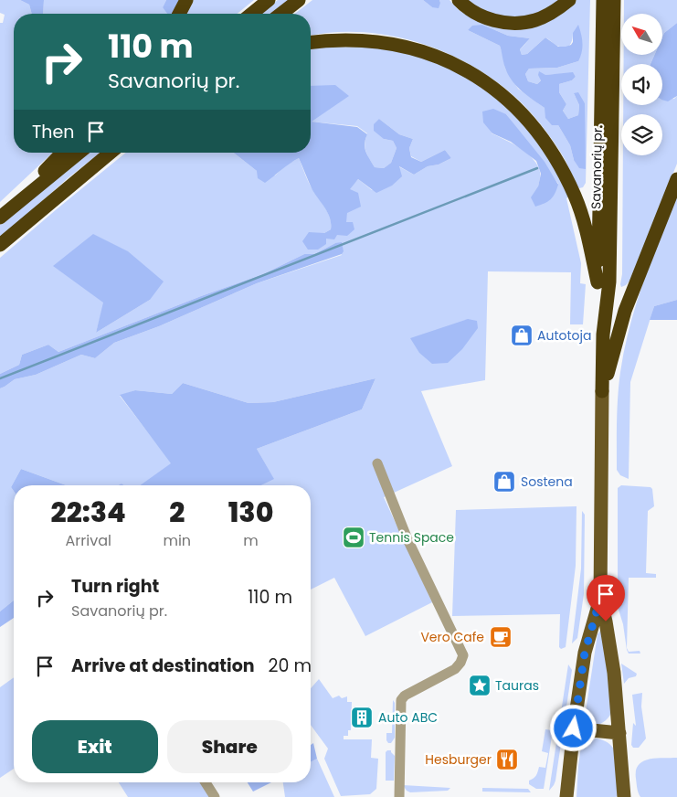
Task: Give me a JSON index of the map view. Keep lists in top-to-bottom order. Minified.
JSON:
{"streets":{"highway":["Savanorių pr."]},"places":{"shop":["Autotoja","Sostena"],"sports":["Tennis Space"],"cafe":["Vero Cafe"],"place":["Tauras"],"building":["Auto ABC"],"restaurant":["Hesburger"]},"north":"top left","page":{"turn":["110 m","Savanorių pr."],"then":"Then","eta":["22:34","Arrival","2","min","130","m"],"list":[{"name":"Turn right","note":"Savanorių pr.","value":"110 m"},{"name":"Arrive at destination","value":"20 m"}],"buttons":["Exit","Share"]}}
